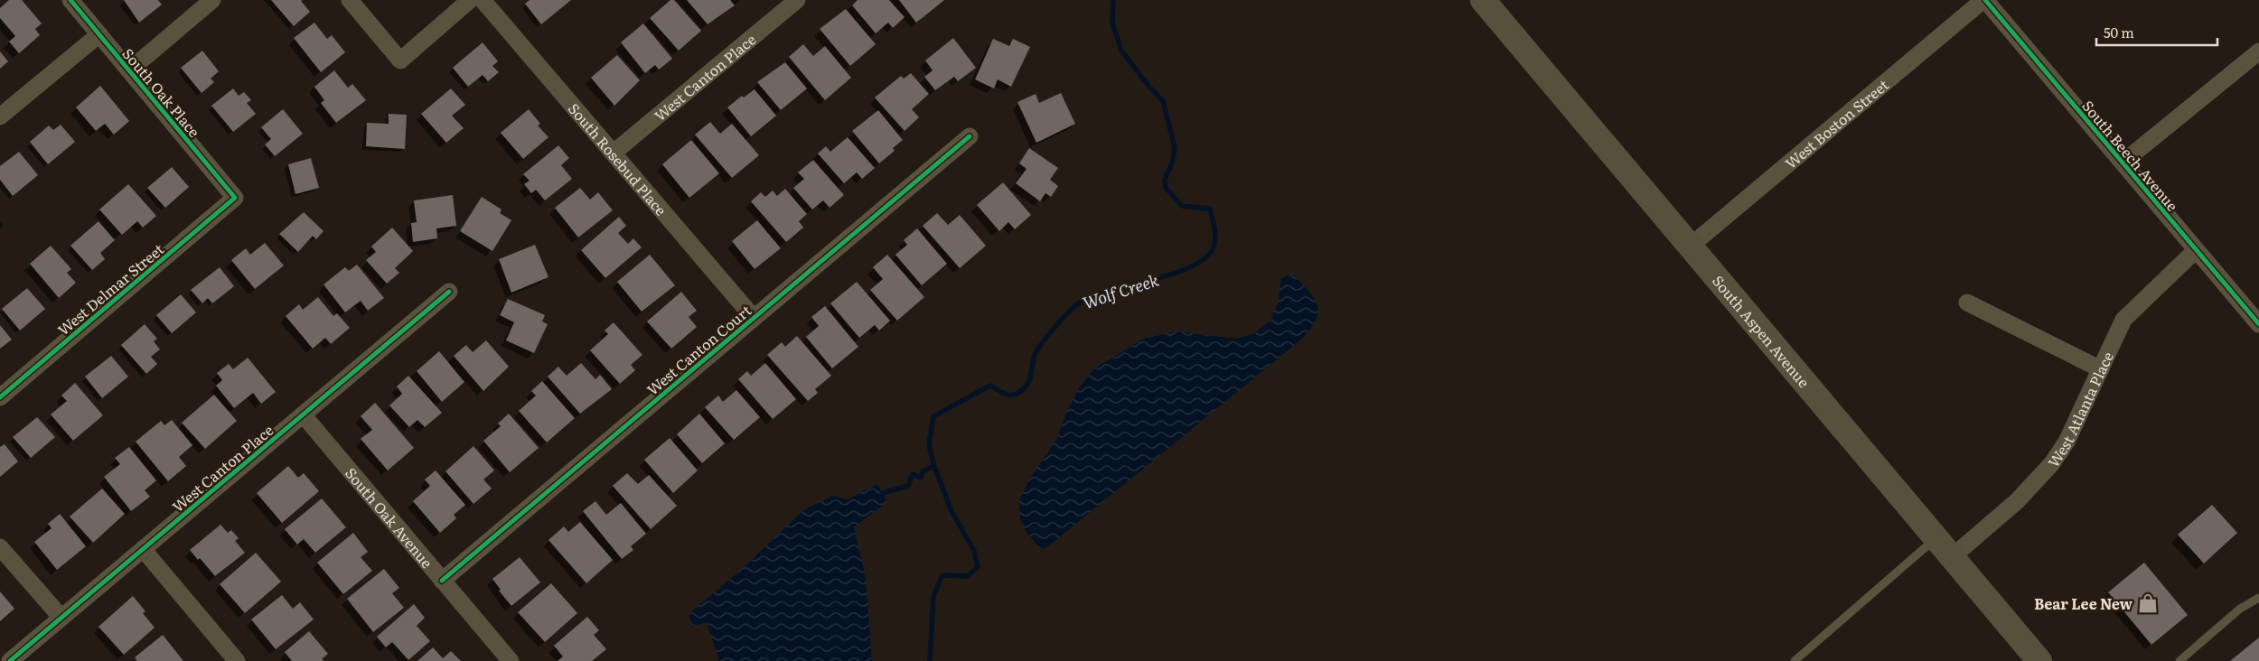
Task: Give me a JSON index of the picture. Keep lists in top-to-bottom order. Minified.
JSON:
{"streets":{"main road":["South Aspen Avenue"],"street":["West Canton Place","South Oak Place","West Boston Street","South Beech Avenue","South Rosebud Place","West Delmar Street","West Canton Court","West Atlanta Place","South Oak Avenue"]},"crossings":[["West Canton Place","South Rosebud Place"],["West Canton Place","South Oak Avenue"],["South Oak Place","West Delmar Street"],["West Boston Street","South Beech Avenue"],["West Boston Street","South Aspen Avenue"],["South Beech Avenue","West Atlanta Place"],["South Rosebud Place","West Canton Court"],["South Aspen Avenue","West Atlanta Place"],["West Canton Court","South Oak Avenue"]],"water":["Wolf Creek"],"places":{"shop":["Bear Lee New"]},"scale_bar":"50 m"}
